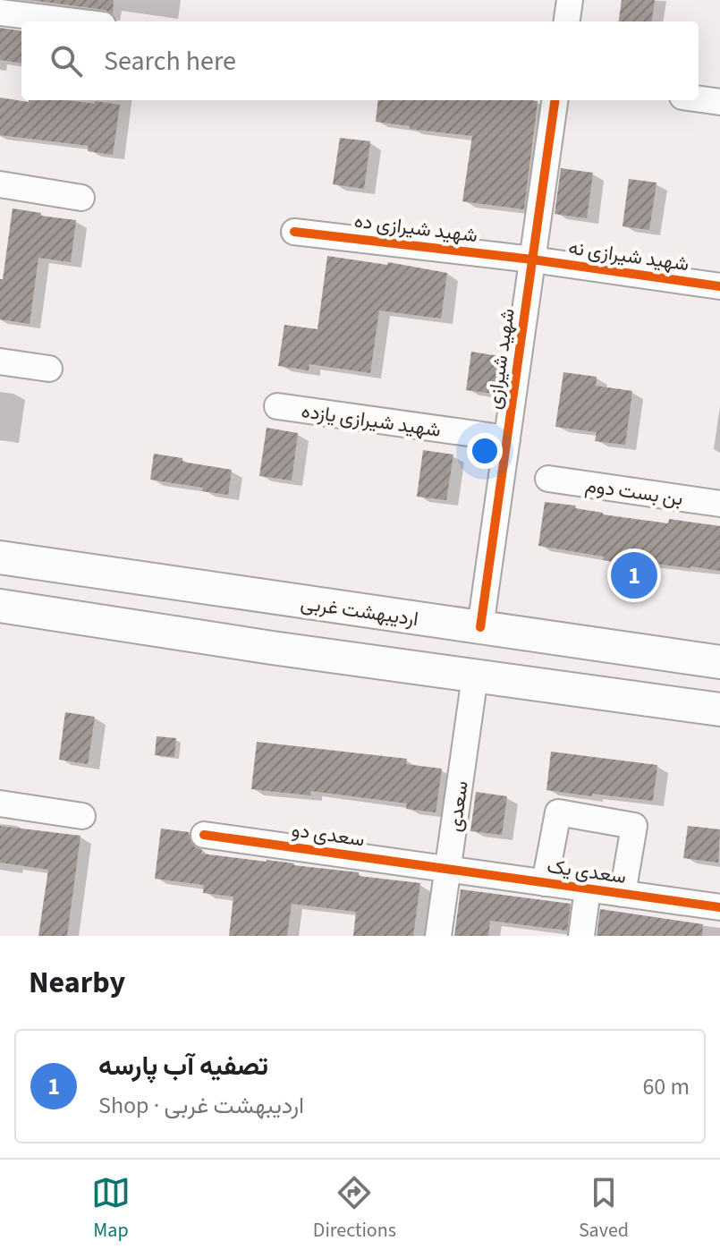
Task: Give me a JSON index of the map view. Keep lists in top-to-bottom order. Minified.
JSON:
{"streets":{"main road":["اردیبهشت غربی"],"street":["شهید شیرازی ده","شهید شیرازی نه","شهید شیرازی","شهید شیرازی یازده","بن بست دوم","سعدی","سعدی دو","سعدی یک"]},"crossings":[["شهید شیرازی ده","شهید شیرازی نه"],["شهید شیرازی ده","شهید شیرازی"],["شهید شیرازی نه","شهید شیرازی"],["شهید شیرازی","شهید شیرازی یازده"],["شهید شیرازی","اردیبهشت غربی"],["سعدی","سعدی دو"],["سعدی","سعدی یک"],["سعدی دو","سعدی یک"]],"page":{"search":"Search here","pins":"1","heading":"Nearby","list":[{"mark":"1","name":"تصفیه آب پارسه","note":"Shop · اردیبهشت غربی","value":"60 m"}],"nav":["Map","Directions","Saved"]}}
